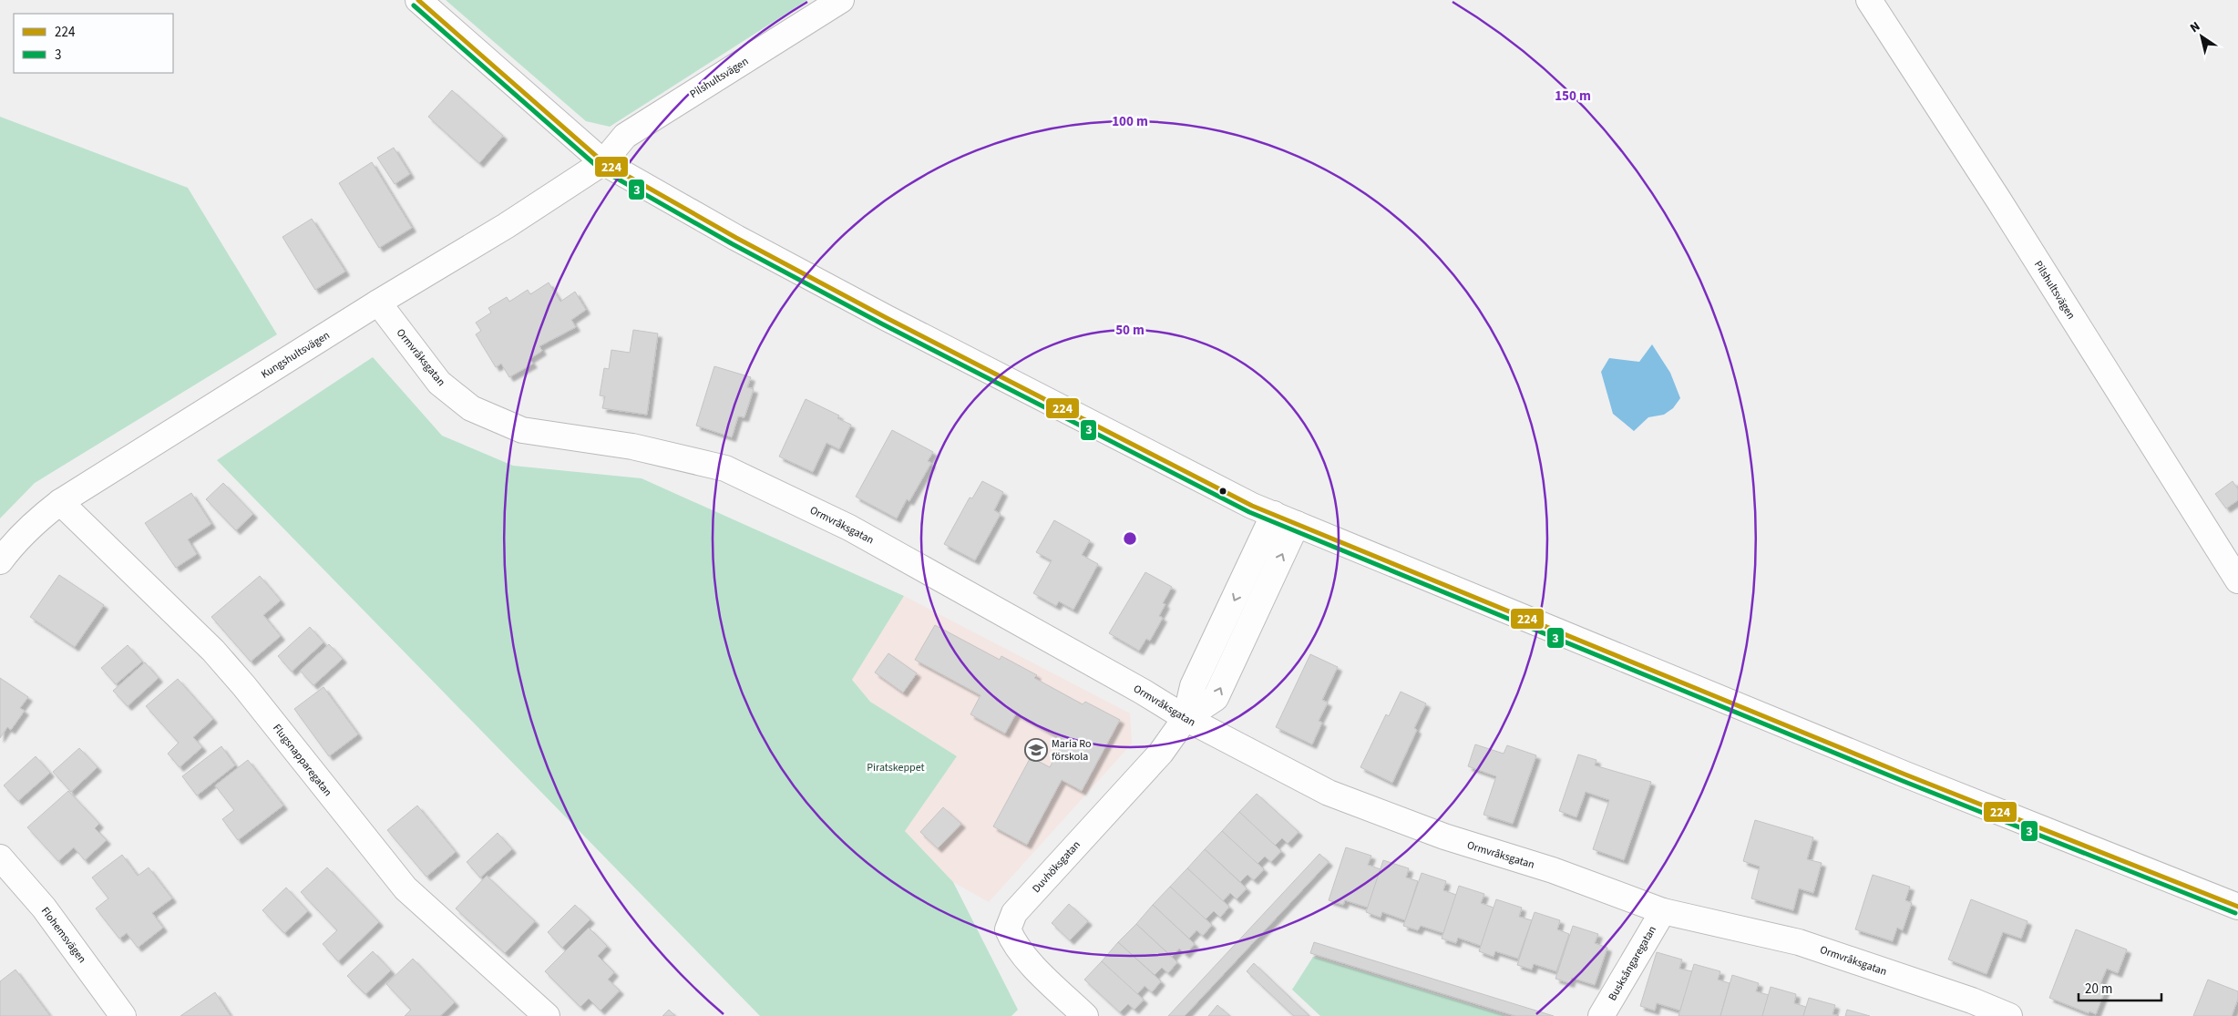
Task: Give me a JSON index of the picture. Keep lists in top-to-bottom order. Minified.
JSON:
{"streets":{"street":["Pilshultsvägen","Kungshultsvägen","Ormvråksgatan","Flugsnapparegatan","Duvhöksgatan","Flohemsvägen","Busksångaregatan"]},"crossings":[["Pilshultsvägen","Kungshultsvägen"],["Kungshultsvägen","Ormvråksgatan"],["Kungshultsvägen","Flugsnapparegatan"],["Ormvråksgatan","Duvhöksgatan"],["Ormvråksgatan","Busksångaregatan"]],"parks":["Piratskeppet"],"places":{"school or university":["Maria Ro förskola"]},"lines":["transit line 224","transit line 3"],"legend":["224","3"],"scale_bar":"20 m","north":"top left","rings":["150 m","100 m","50 m"]}
